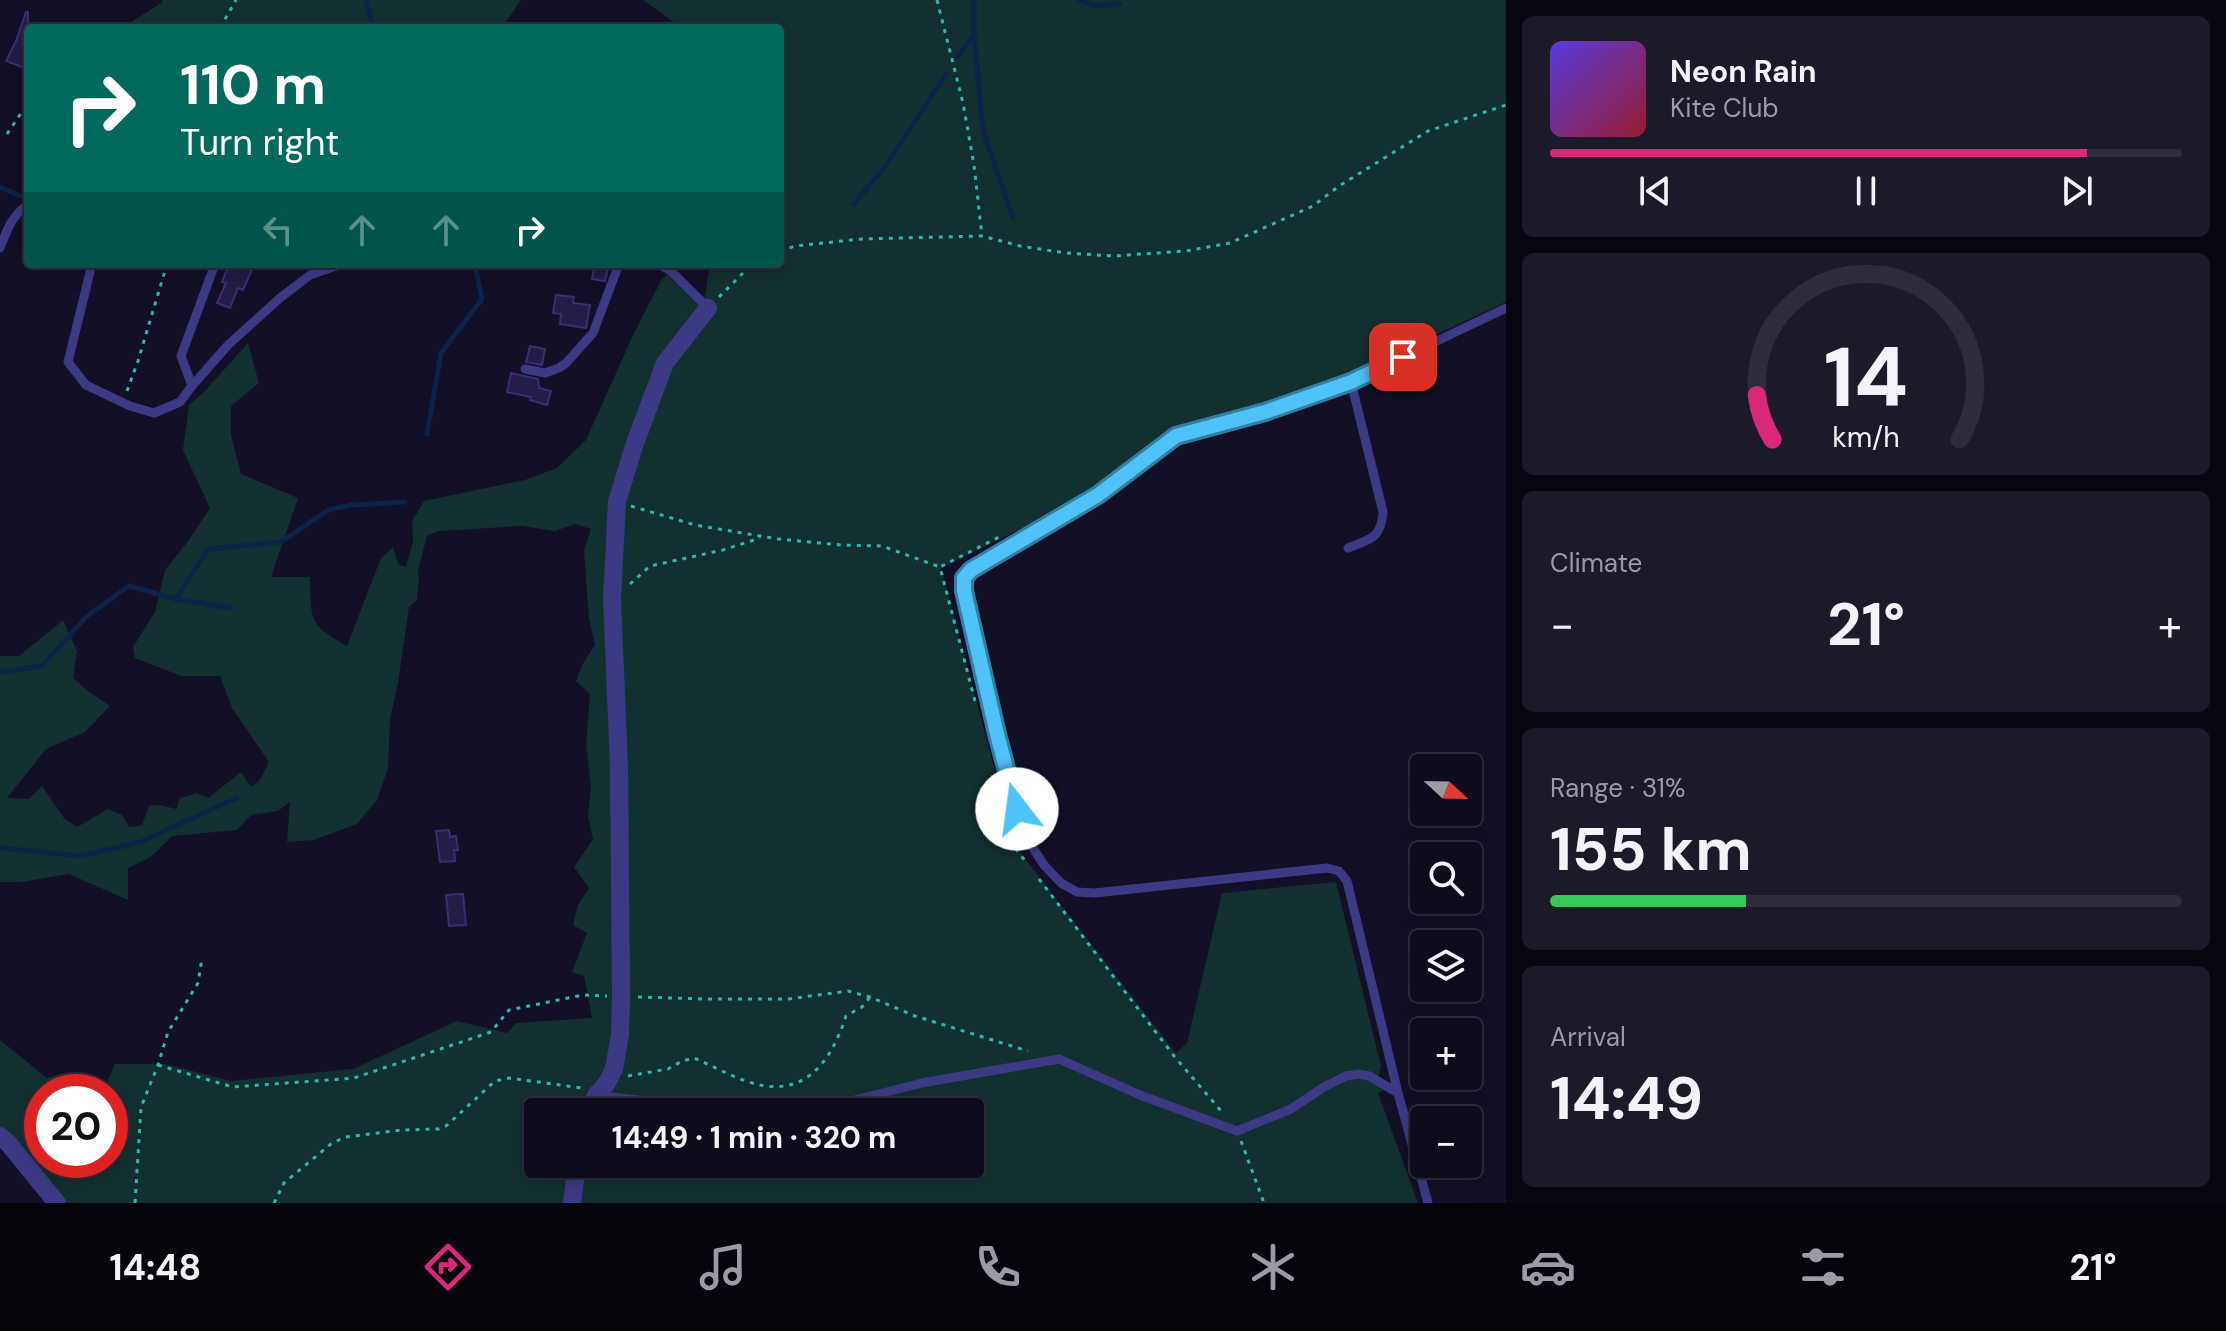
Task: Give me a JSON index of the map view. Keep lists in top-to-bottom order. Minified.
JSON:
{"north":"right","page":{"turn":["110 m","Turn right"],"song":["Neon Rain","Kite Club"],"tile":["Climate",["Range · 31%","155 km"],["Arrival","14:49"]],"heat":["−","21°","+"],"map_buttons":["+","−"],"limit":"20","trip":"14:49 · 1 min · 320 m","tabs":["14:48","21°"],"gauge":["14","km/h"]}}
